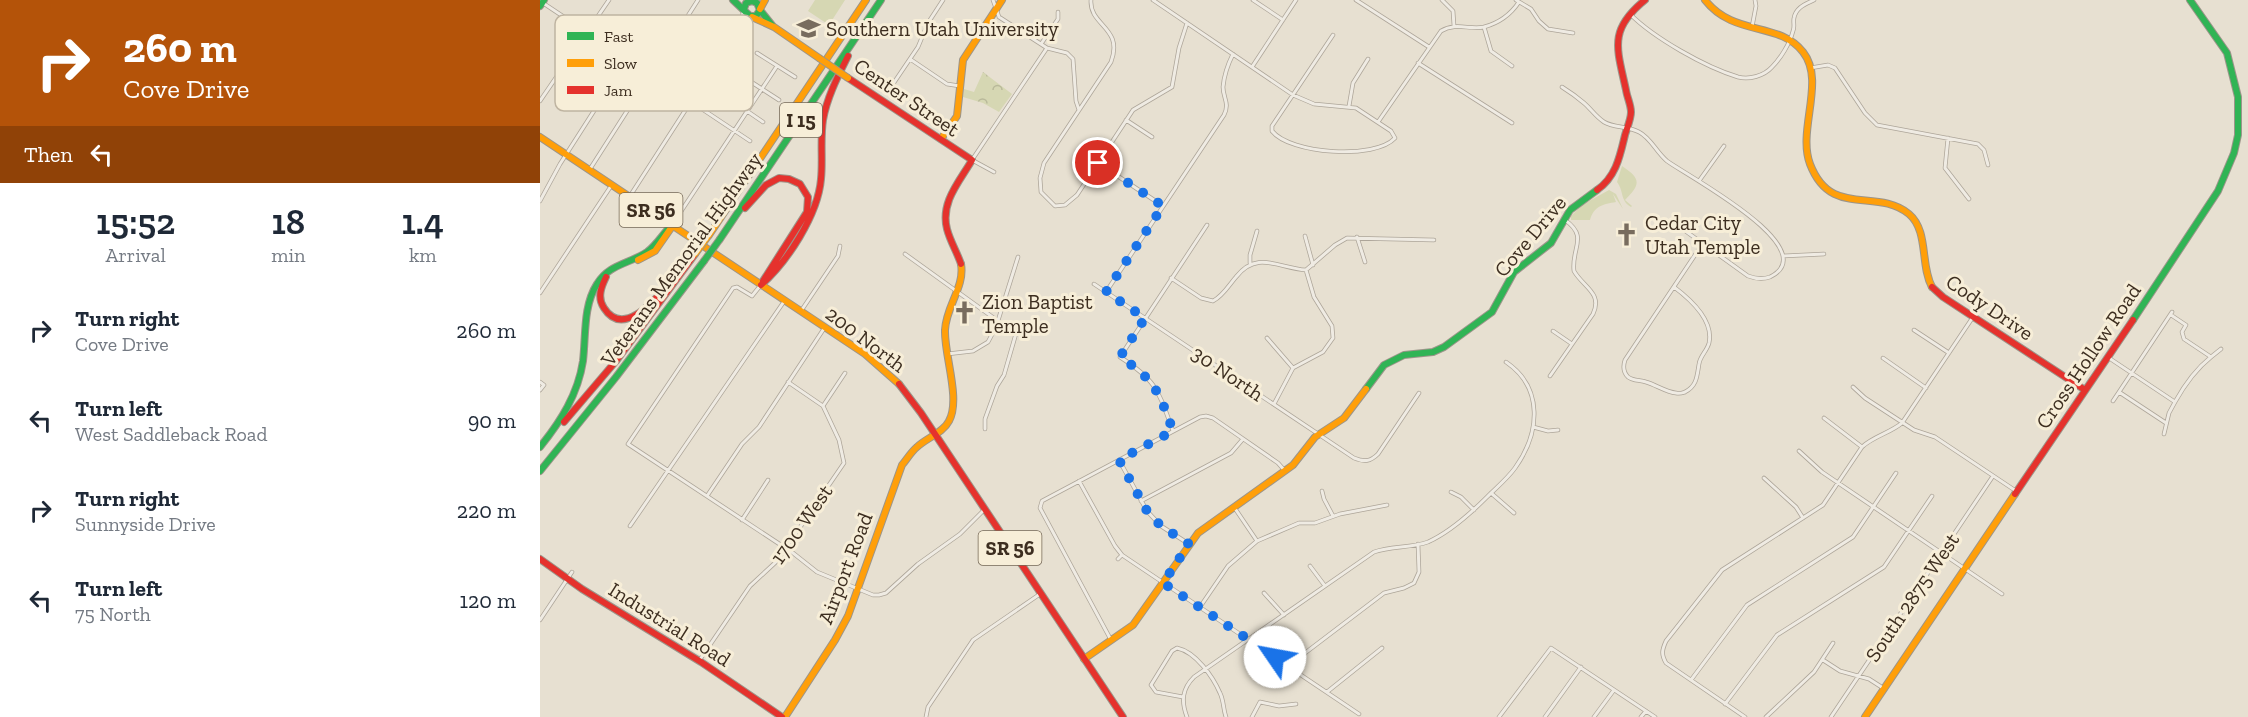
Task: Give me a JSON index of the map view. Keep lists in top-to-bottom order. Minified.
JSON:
{"streets":{"main road":["Center Street","I 15","SR 56","Cove Drive","Veterans Memorial Highway","Cody Drive","200 North","Cross Hollow Road","Airport Road","Industrial Road"],"street":["30 North","1700 West","South 2875 West"]},"crossings":[["Center Street","Airport Road"],["Cove Drive","30 North"],["Cody Drive","Cross Hollow Road"],["200 North","Airport Road"],["1700 West","Industrial Road"],["Airport Road","Industrial Road"]],"places":{"school or university":["Southern Utah University"],"church":["Cedar City Utah Temple","Zion Baptist Temple"]},"legend":["Fast","Slow","Jam"],"page":{"turn":["260 m","Cove Drive"],"then":"Then","eta":["15:52","Arrival","18","min","1.4","km"],"list":[{"name":"Turn right","note":"Cove Drive","value":"260 m"},{"name":"Turn left","note":"West Saddleback Road","value":"90 m"},{"name":"Turn right","note":"Sunnyside Drive","value":"220 m"},{"name":"Turn left","note":"75 North","value":"120 m"}]}}
